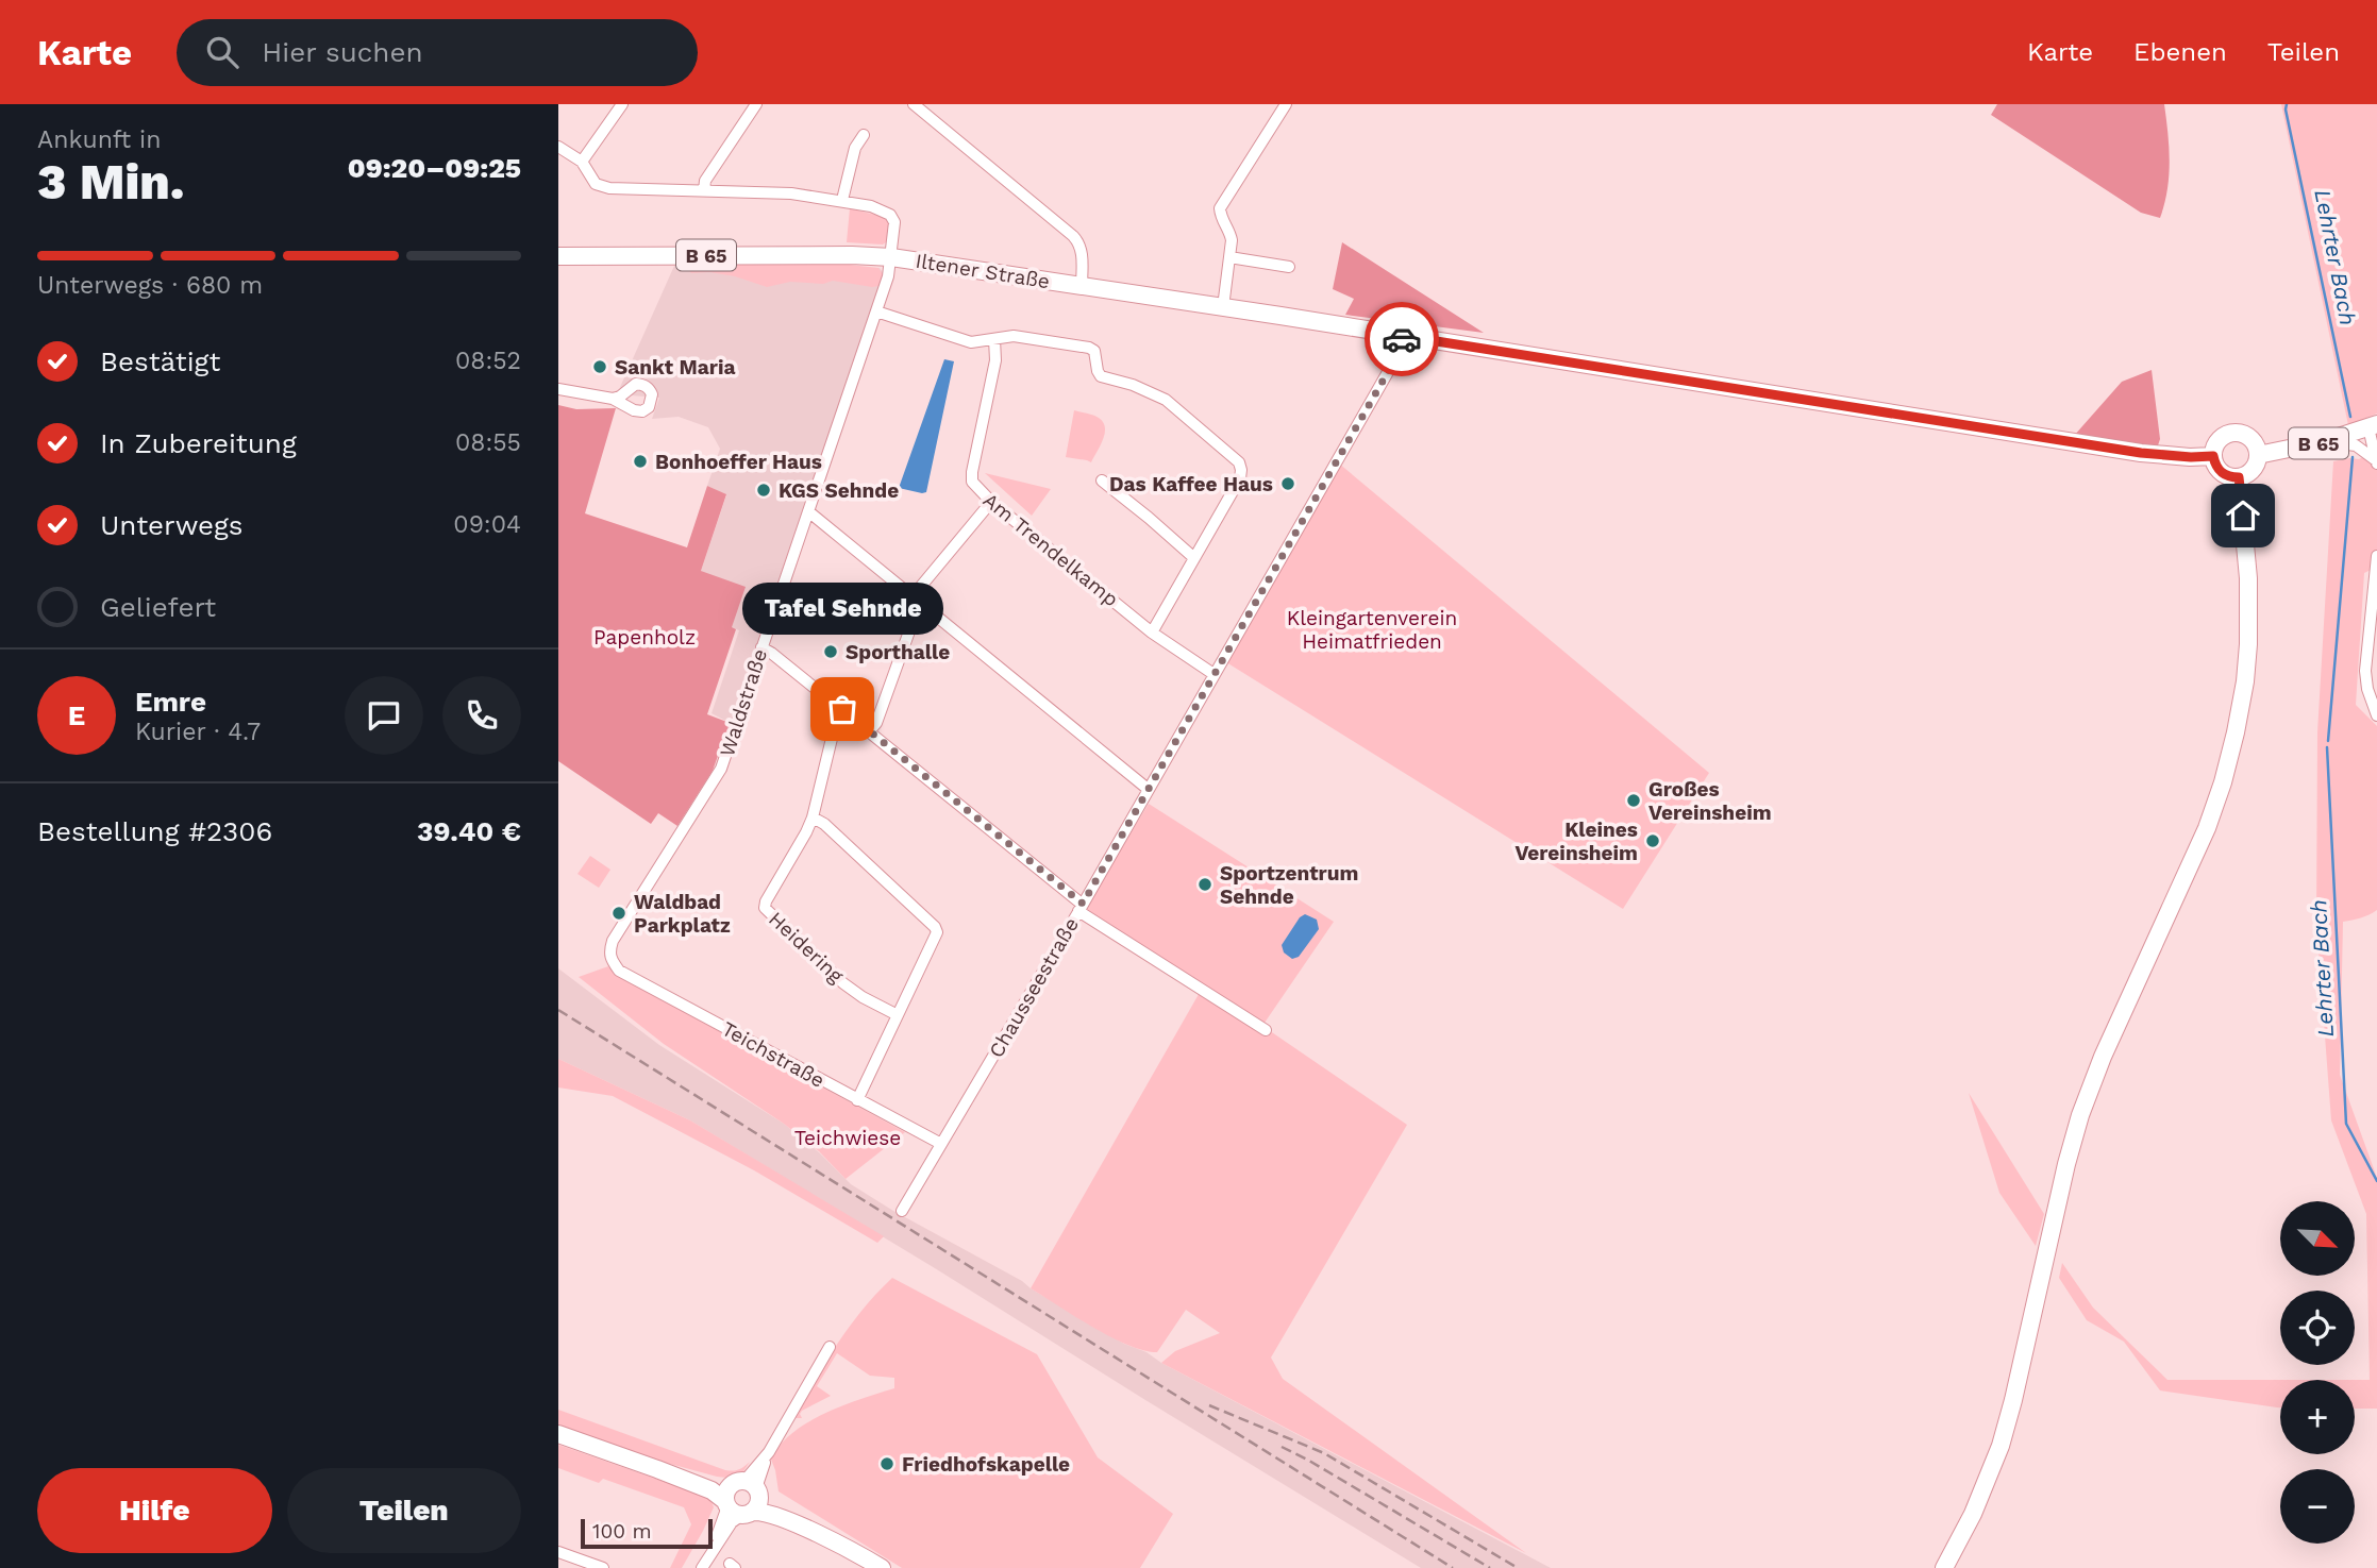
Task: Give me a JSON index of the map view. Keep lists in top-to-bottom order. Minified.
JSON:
{"streets":{"main road":["B 65","Iltener Straße"],"street":["Am Trendelkamp","Waldstraße","Heidering","Chausseestraße","Teichstraße"]},"crossings":[["B 65","Iltener Straße"],["B 65","Chausseestraße"],["Iltener Straße","Waldstraße"],["Iltener Straße","Chausseestraße"],["Am Trendelkamp","Chausseestraße"],["Waldstraße","Teichstraße"],["Chausseestraße","Teichstraße"]],"water":["Lehrter Bach"],"parks":["Kleingartenverein Heimatfrieden","Papenholz","Teichwiese"],"places":["Sankt Maria","Bonhoeffer Haus","Das Kaffee Haus","KGS Sehnde","Sporthalle","Tafel Sehnde","Großes Vereinsheim","Kleines Vereinsheim","Sportzentrum Sehnde","Waldbad Parkplatz","Friedhofskapelle"],"scale_bar":"100 m","north":"bottom right","page":{"header":"Karte","search":"Hier suchen","nav":["Karte","Ebenen","Teilen"],"heading":["3 Min.","Ankunft in","09:20–09:25"],"panel":["Emre","Kurier · 4.7","Bestellung #2306","39.40 €"],"bar":"Unterwegs · 680 m","list":[["Bestätigt","08:52"],["In Zubereitung","08:55"],["Unterwegs","09:04"],"Geliefert"],"bubble":"Tafel Sehnde","round":"E","map_buttons":["+","−"],"buttons":["Hilfe","Teilen"],"scale":"100 m"}}
